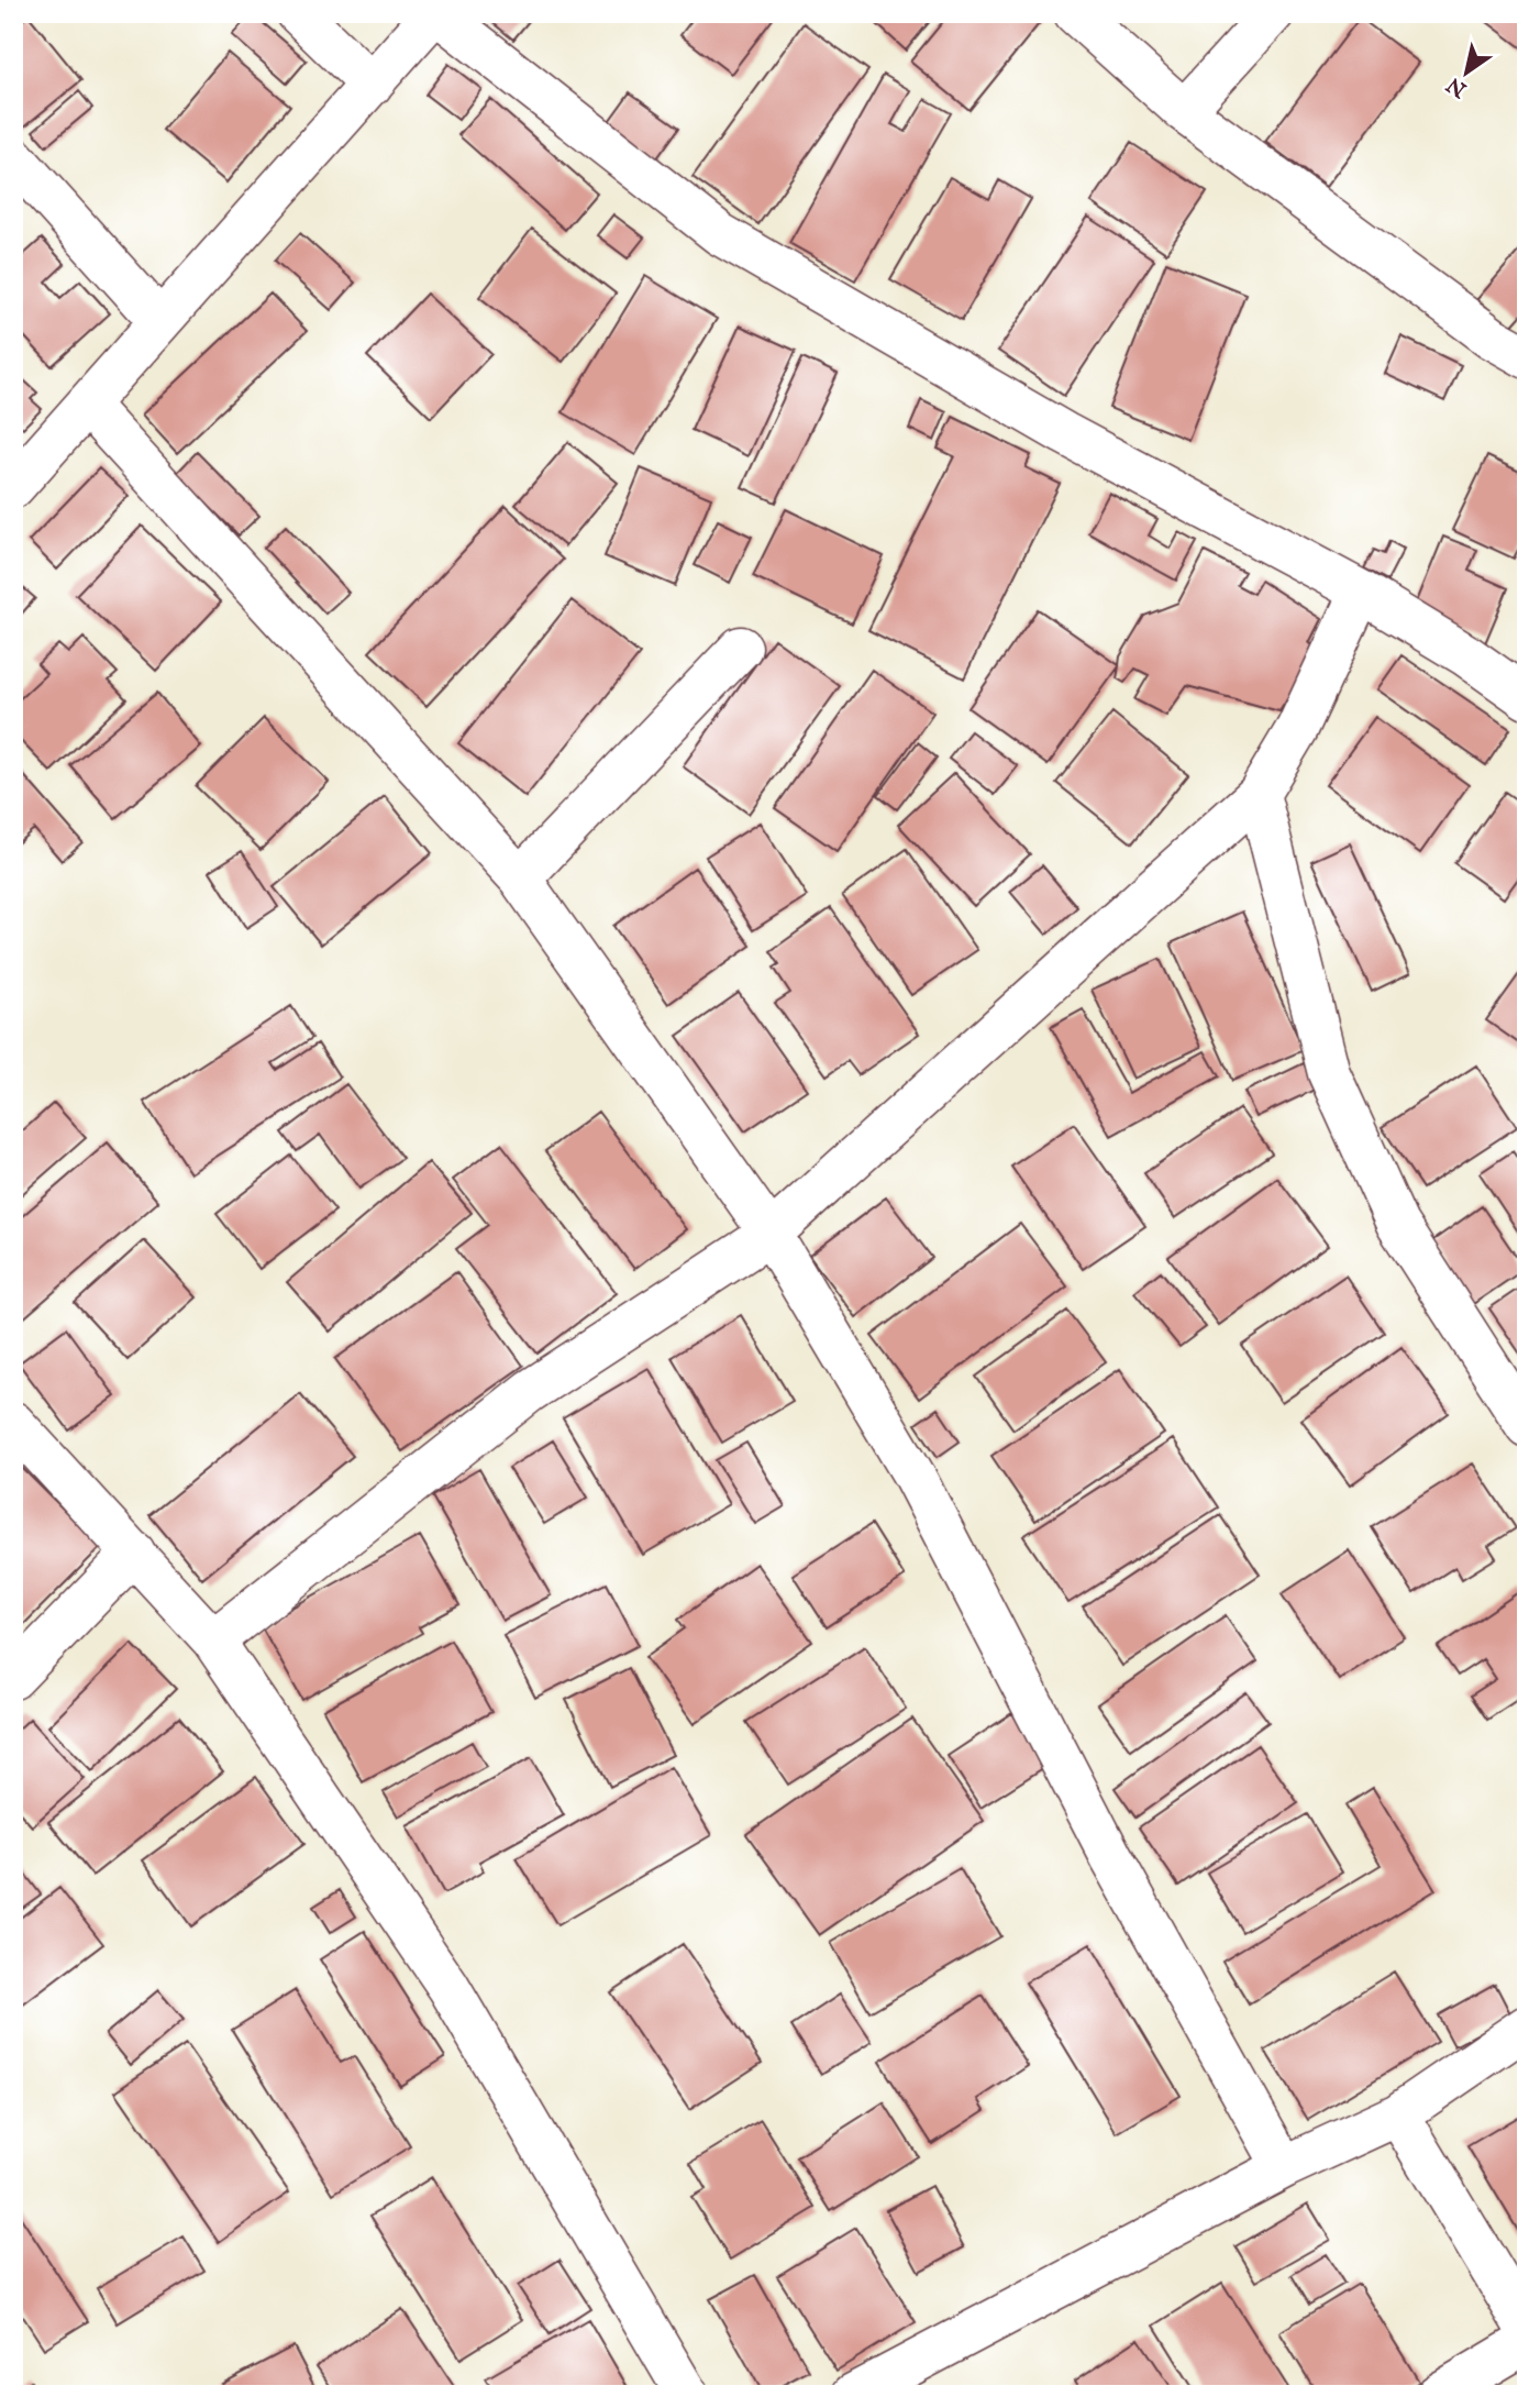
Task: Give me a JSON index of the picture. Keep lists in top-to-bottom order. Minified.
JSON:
{"north":"bottom left"}
